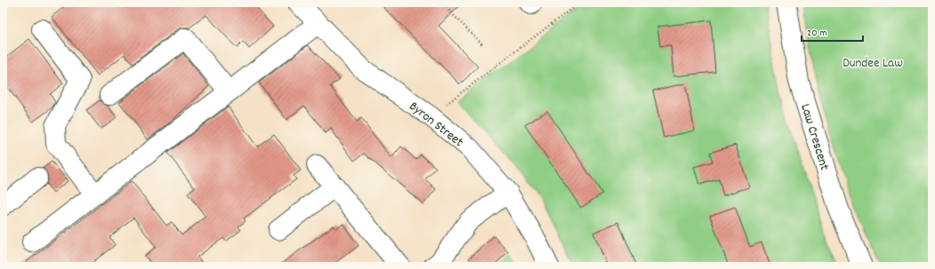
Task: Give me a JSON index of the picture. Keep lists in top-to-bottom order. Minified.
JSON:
{"streets":{"street":["Byron Street","Law Crescent"]},"parks":["Dundee Law"],"scale_bar":"20 m"}
